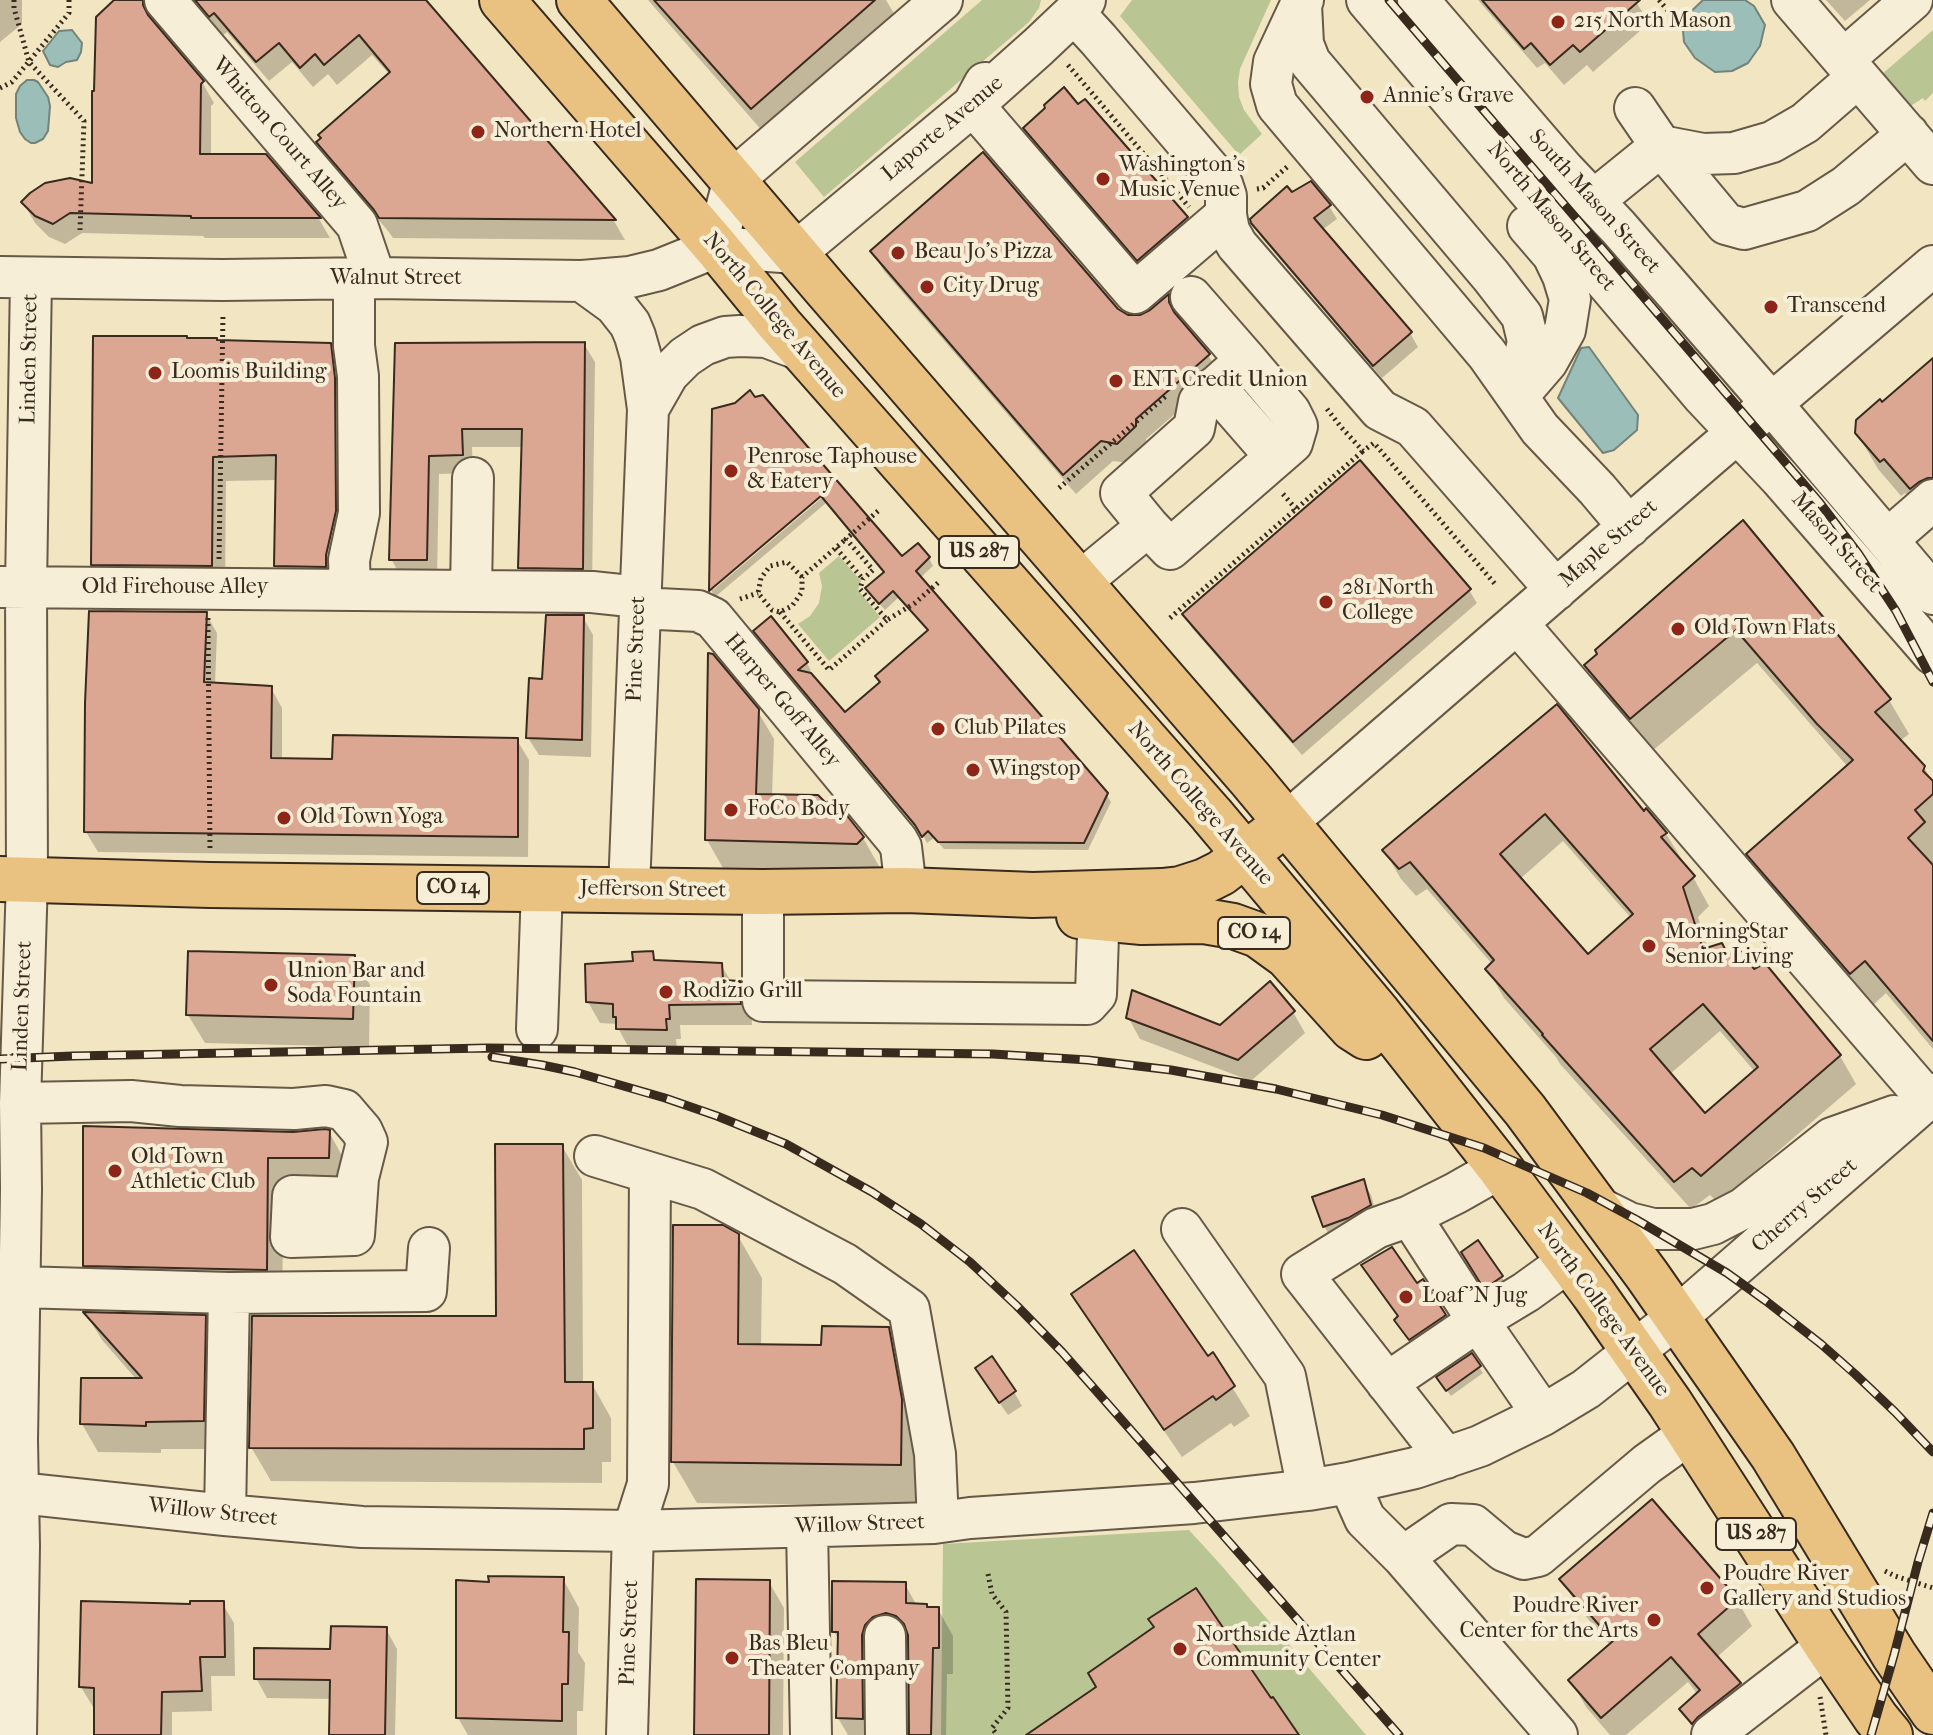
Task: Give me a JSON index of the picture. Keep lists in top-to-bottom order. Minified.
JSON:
{"streets":{"highway":["North College Avenue","US 287","CO 14","Jefferson Street"],"street":["Laporte Avenue","Whitton Court Alley","South Mason Street","North Mason Street","Walnut Street","Linden Street","Mason Street","Maple Street","Old Firehouse Alley","Pine Street","Harper Goff Alley","Cherry Street","Willow Street"]},"crossings":[["Laporte Avenue","US 287"],["Whitton Court Alley","Walnut Street"],["South Mason Street","Mason Street"],["South Mason Street","Maple Street"],["North Mason Street","Mason Street"],["North Mason Street","Maple Street"],["Walnut Street","North College Avenue"],["Walnut Street","Linden Street"],["Walnut Street","Pine Street"],["North College Avenue","Pine Street"],["North College Avenue","CO 14"],["North College Avenue","Jefferson Street"],["North College Avenue","Willow Street"],["Linden Street","Old Firehouse Alley"],["Linden Street","Jefferson Street"],["Linden Street","Willow Street"],["Mason Street","Maple Street"],["Maple Street","US 287"],["Maple Street","Jefferson Street"],["US 287","Jefferson Street"],["US 287","Cherry Street"],["US 287","Willow Street"],["Old Firehouse Alley","Pine Street"],["Old Firehouse Alley","Harper Goff Alley"],["Pine Street","Harper Goff Alley"],["Pine Street","Jefferson Street"],["Pine Street","Willow Street"],["Harper Goff Alley","Jefferson Street"],["CO 14","Jefferson Street"],["Cherry Street","Willow Street"]],"places":["215 North Mason","Annie's Grave","Northern Hotel","Washington's Music Venue","Beau Jo's Pizza","City Drug","Transcend","Loomis Building","ENT Credit Union","Penrose Taphouse & Eatery","281 North College","Old Town Flats","Club Pilates","Wingstop","FoCo Body","Old Town Yoga","MorningStar Senior Living","Union Bar and Soda Fountain","Rodizio Grill","Old Town Athletic Club","Loaf 'N Jug","Poudre River Gallery and Studios","Poudre River Center for the Arts","Northside Aztlan Community Center","Bas Bleu Theater Company"]}
